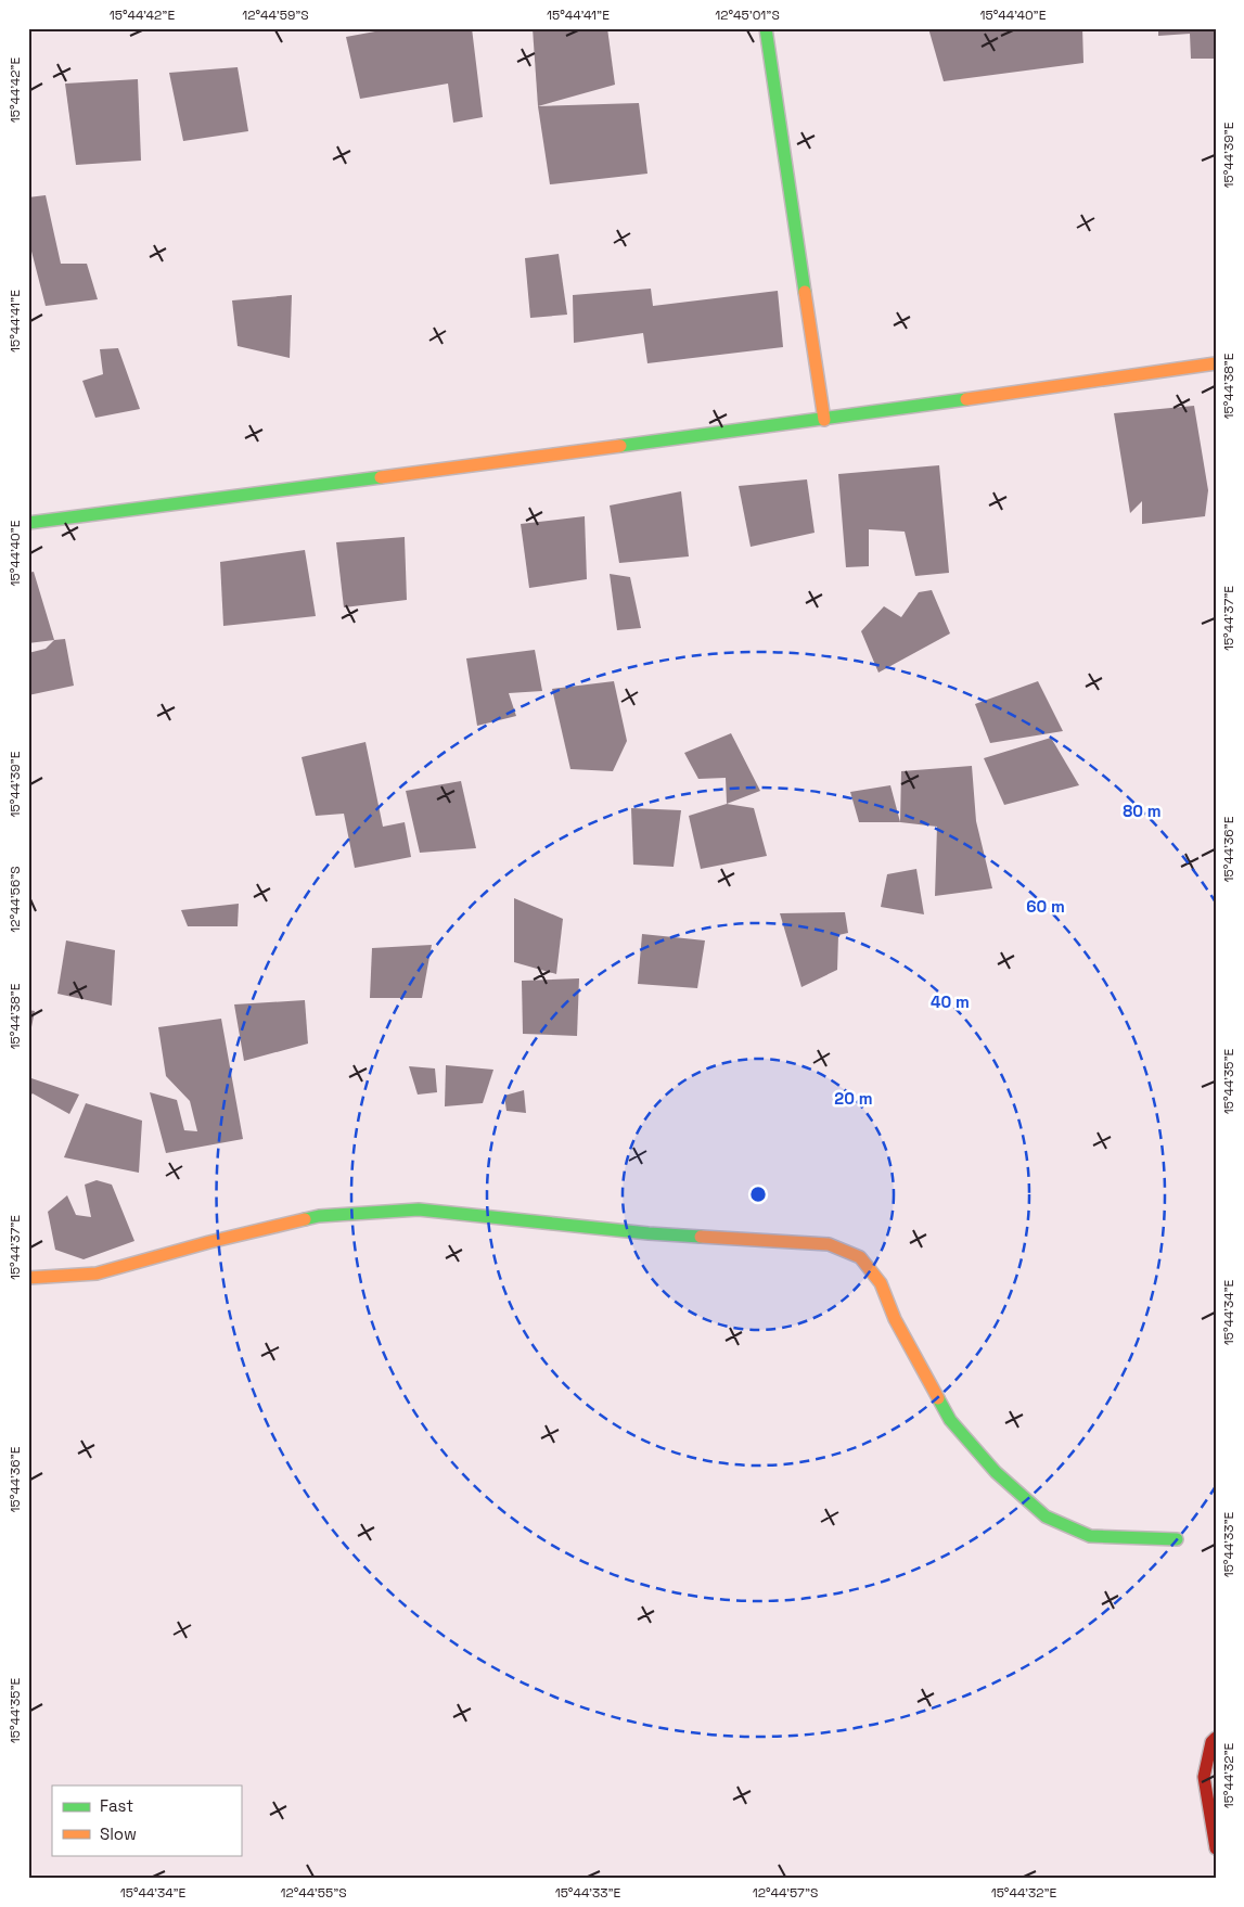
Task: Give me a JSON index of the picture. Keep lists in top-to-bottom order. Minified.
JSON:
{"legend":["Fast","Slow"],"coordinates":["15°44'42\"E","12°44'59\"S","15°44'41\"E","12°45'01\"S","15°44'40\"E","15°44'39\"E","15°44'38\"E","15°44'37\"E","15°44'36\"E","12°44'56\"S","15°44'35\"E","15°44'34\"E","15°44'33\"E","15°44'32\"E","12°44'55\"S","12°44'57\"S"],"rings":["80 m","60 m","40 m","20 m"]}
